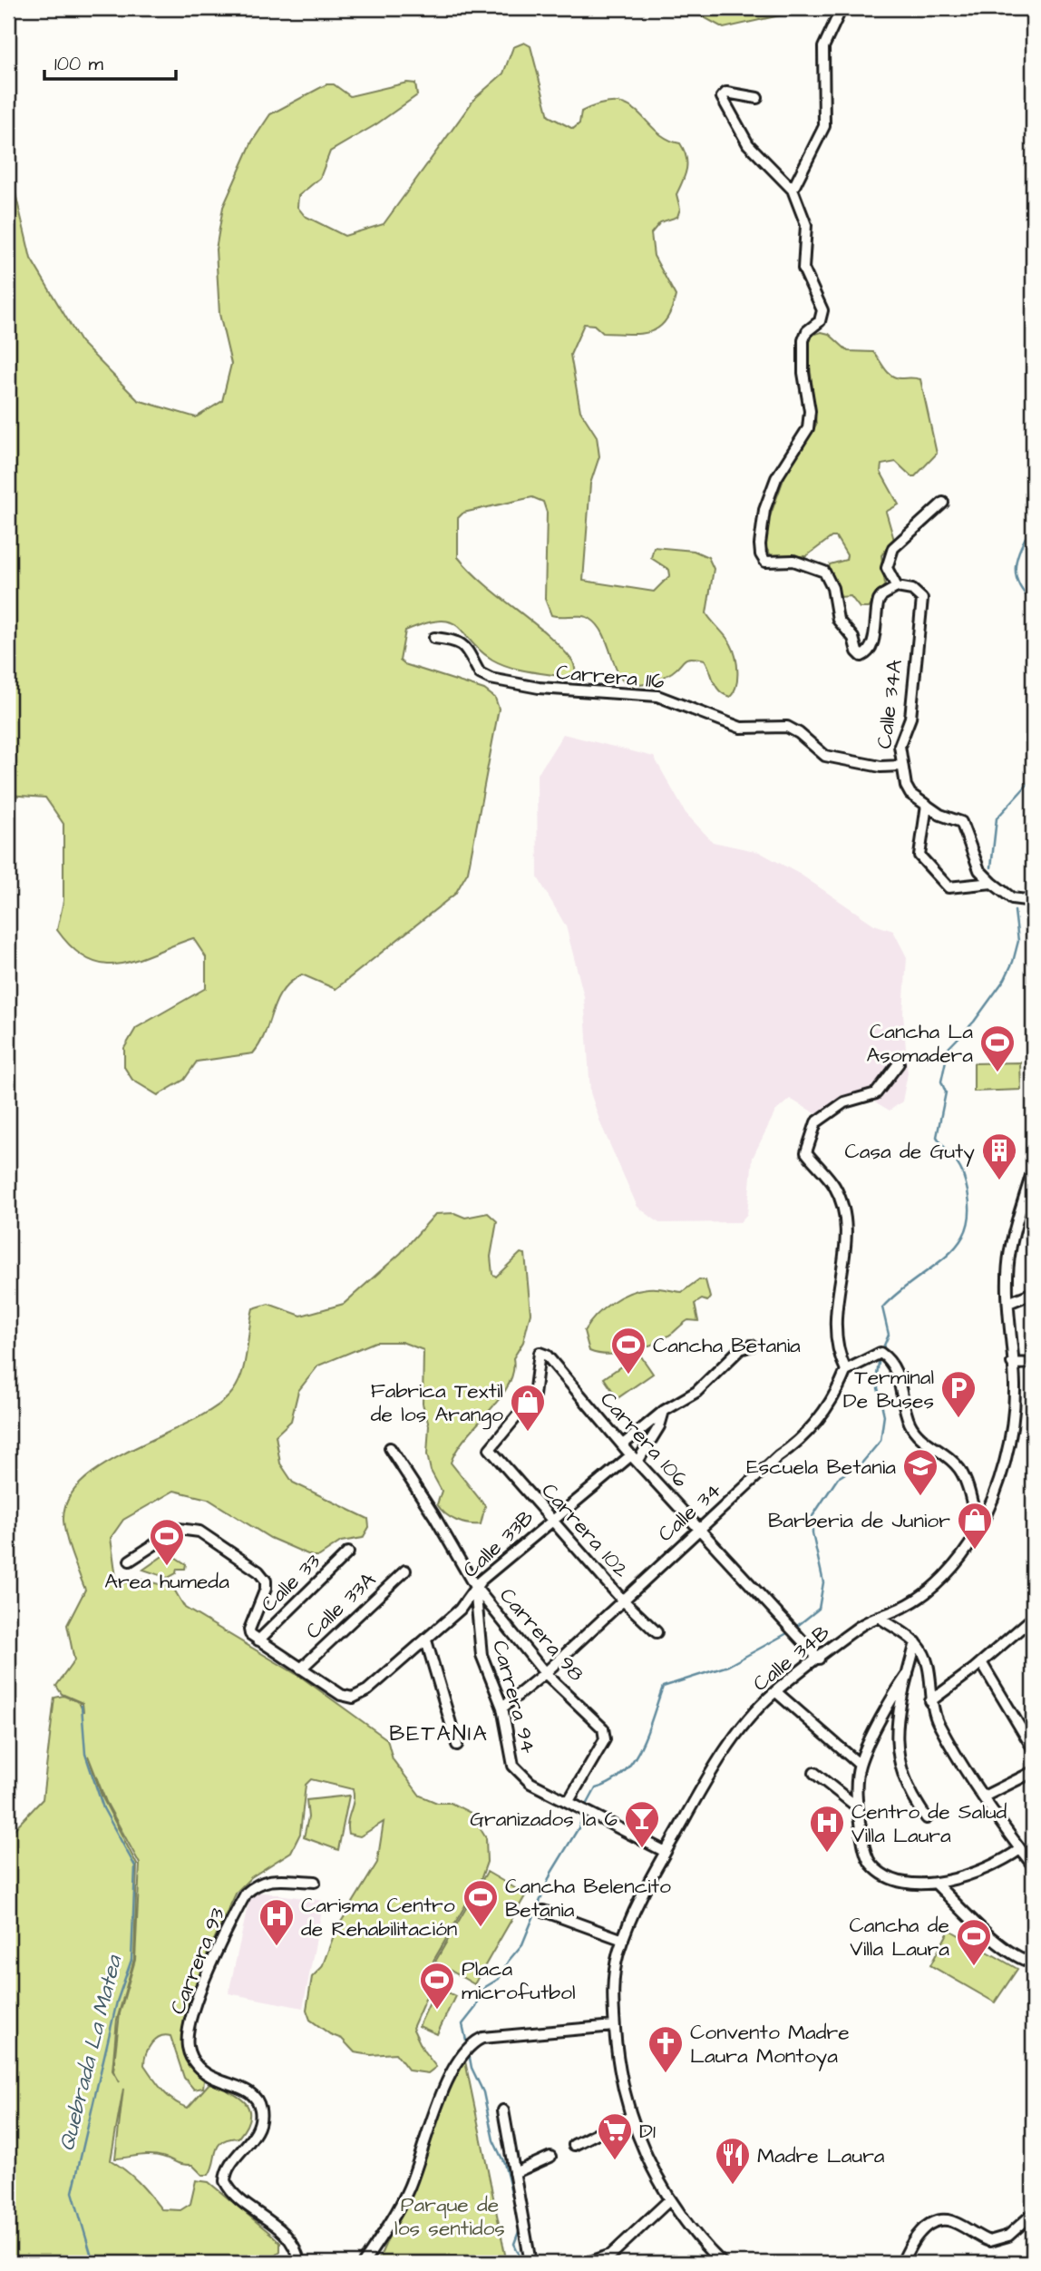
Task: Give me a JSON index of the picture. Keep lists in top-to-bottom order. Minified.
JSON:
{"streets":{"street":["Carrera 116","Calle 34A","Carrera 106","Calle 34","Carrera 102","Calle 33B","Calle 33","Calle 33A","Carrera 98","Calle 34B","Carrera 94","Carrera 93"]},"crossings":[["Carrera 116","Calle 34A"],["Carrera 106","Calle 34"],["Carrera 106","Carrera 102"],["Carrera 106","Calle 33B"],["Carrera 106","Calle 34B"],["Calle 34","Carrera 102"],["Calle 34","Carrera 98"],["Calle 34","Carrera 94"],["Carrera 102","Calle 33B"],["Calle 33B","Calle 33A"],["Calle 33B","Carrera 98"],["Calle 33B","Carrera 94"],["Carrera 98","Carrera 94"],["Calle 34B","Carrera 94"]],"districts":["BETANIA"],"water":["Quebrada La Matea"],"parks":["Parque de los sentidos"],"places":{"sports":["Cancha La Asomadera","Cancha Betania","Area humeda","Cancha Belencito Betania","Cancha de Villa Laura","Placa microfutbol"],"building":["Casa de Guty"],"parking":["Terminal De Buses"],"shop":["Fabrica Textil de los Arango","Barberia de Junior"],"school or university":["Escuela Betania"],"bar":["Granizados la 6"],"hospital":["Centro de Salud Villa Laura","Carisma Centro de Rehabilitación"],"church":["Convento Madre Laura Montoya"],"supermarket":["D1"],"restaurant":["Madre Laura"]},"scale_bar":"100 m"}
